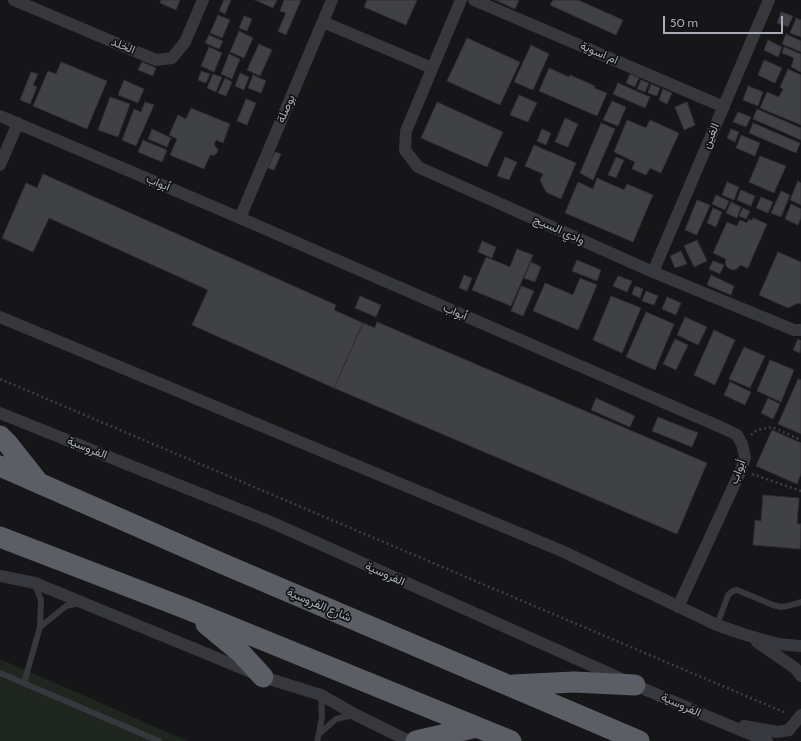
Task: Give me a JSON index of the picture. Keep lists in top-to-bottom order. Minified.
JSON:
{"streets":{"highway":["شارع الفروسية"],"street":["الخلد","ام اسوية","بوصلة","الغين","أبواب","وادي السيج","الفروسية"]},"crossings":[["ام اسوية","الغين"],["بوصلة","أبواب"],["الغين","وادي السيج"]],"scale_bar":"50 m"}
